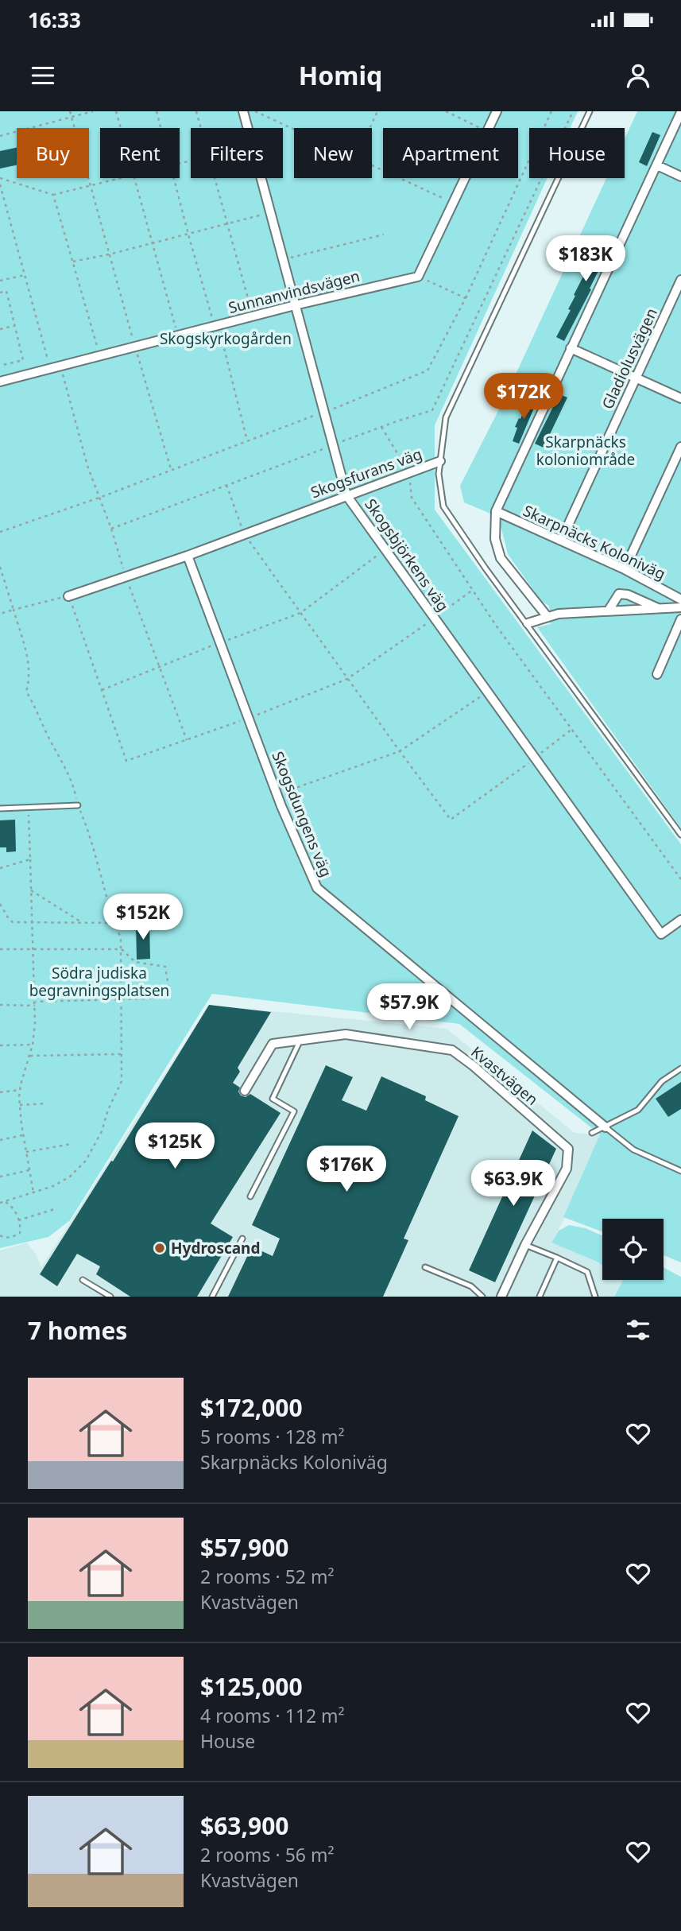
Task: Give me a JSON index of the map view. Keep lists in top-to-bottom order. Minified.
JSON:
{"streets":{"street":["Sunnanvindsvägen","Gladiolusvägen","Skogsfurans väg","Skarpnäcks Koloniväg","Skogsbjörkens väg","Skogsdungens väg","Kvastvägen"]},"crossings":[["Sunnanvindsvägen","Skogsbjörkens väg"],["Gladiolusvägen","Skarpnäcks Koloniväg"],["Skogsfurans väg","Skogsbjörkens väg"],["Skogsfurans väg","Skogsdungens väg"]],"parks":["Skogskyrkogården","Skarpnäcks koloniområde","Södra judiska begravningsplatsen"],"places":["Hydroscand"],"page":{"status":"16:33","header":"Homiq","chip":["Buy","Rent","Filters","New","Apartment","House"],"price":["$183K","$172K","$152K","$57.9K","$125K","$176K","$63.9K"],"heading":"7 homes","list":[{"name":"$172,000","note":"5 rooms · 128 m² · Skarpnäcks Koloniväg"},{"name":"$57,900","note":"2 rooms · 52 m² · Kvastvägen"},{"name":"$125,000","note":"4 rooms · 112 m² · House"},{"name":"$63,900","note":"2 rooms · 56 m² · Kvastvägen"}]}}
